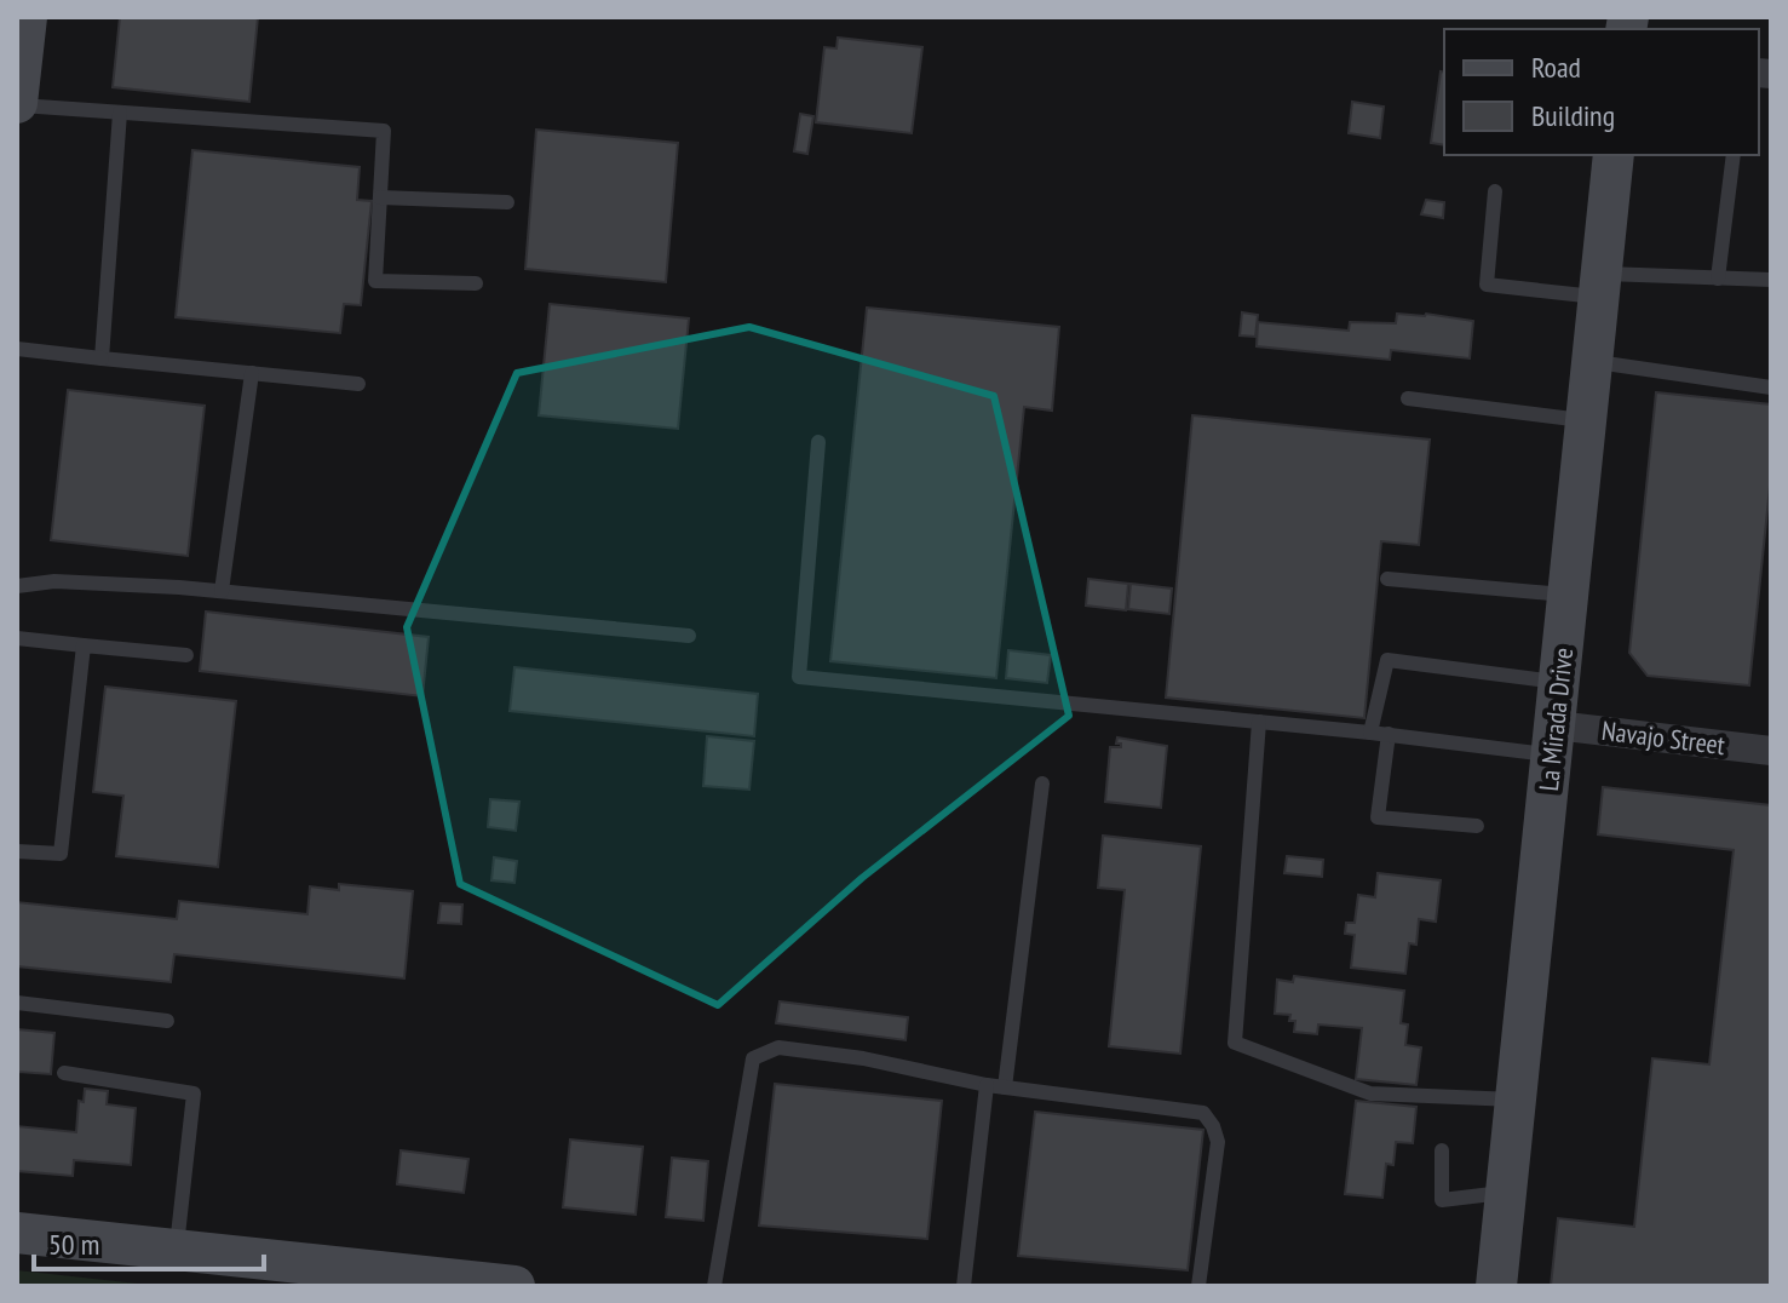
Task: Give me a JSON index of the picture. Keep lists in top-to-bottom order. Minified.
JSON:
{"streets":{"street":["La Mirada Drive","Navajo Street"]},"crossings":[["La Mirada Drive","Navajo Street"]],"legend":["Road","Building"],"scale_bar":"50 m"}
